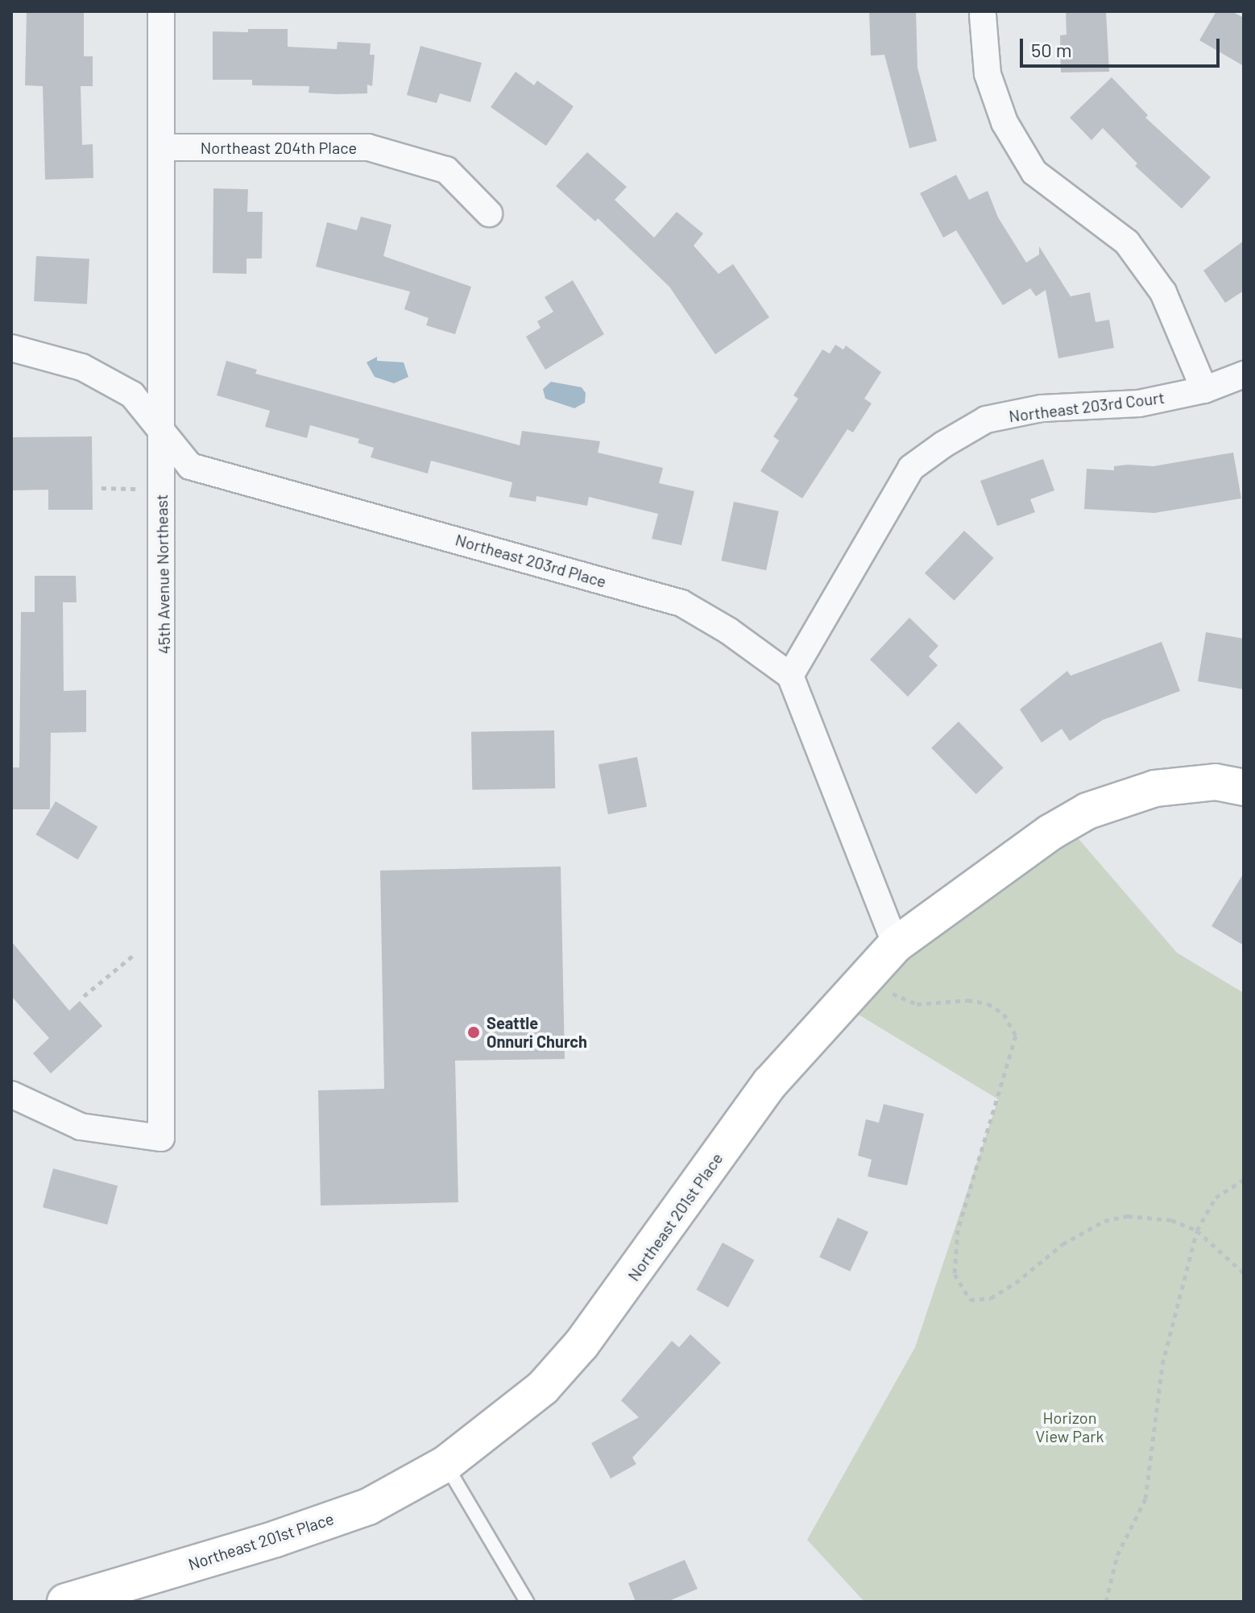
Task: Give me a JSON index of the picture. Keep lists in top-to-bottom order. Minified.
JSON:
{"streets":{"street":["Northeast 204th Place","Northeast 203rd Court","Northeast 203rd Place","45th Avenue Northeast","Northeast 201st Place"]},"crossings":[["Northeast 204th Place","45th Avenue Northeast"],["Northeast 203rd Court","Northeast 203rd Place"],["Northeast 203rd Place","45th Avenue Northeast"]],"parks":["Horizon View Park"],"places":["Seattle Onnuri Church"],"scale_bar":"50 m"}
